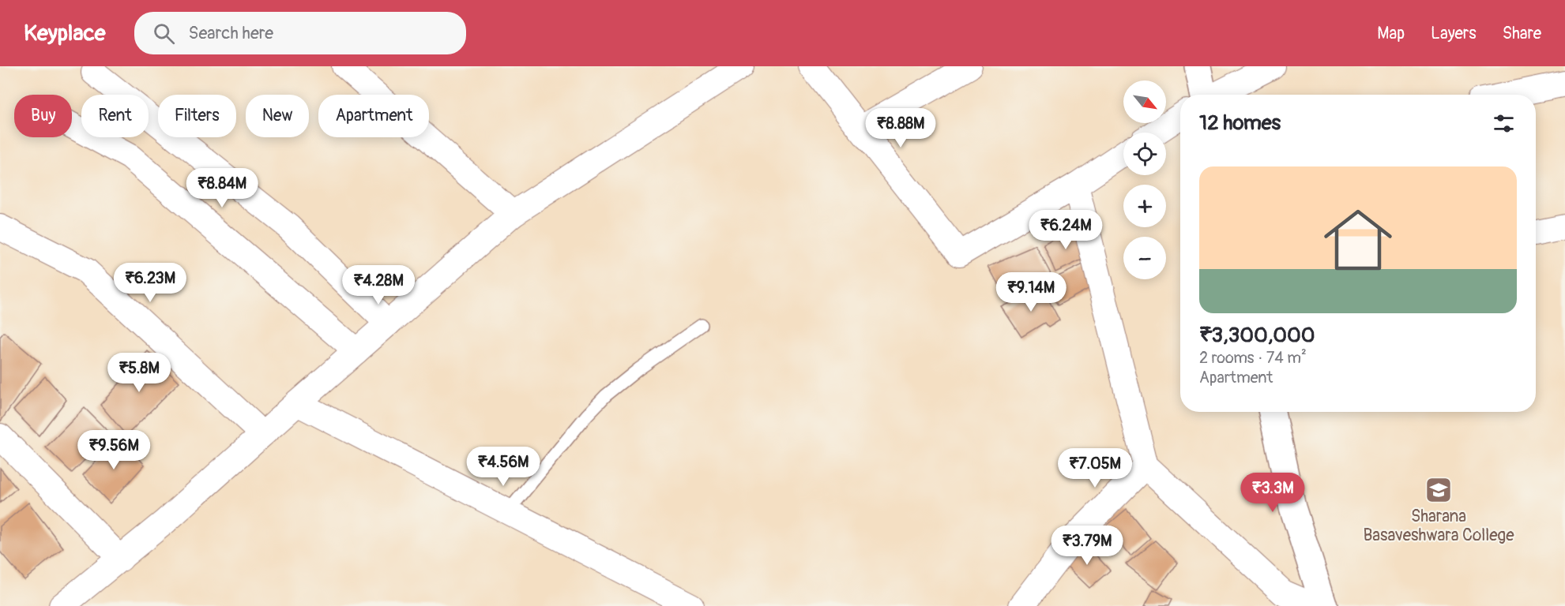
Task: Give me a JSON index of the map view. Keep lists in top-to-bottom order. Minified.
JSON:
{"places":{"school or university":["Sharana Basaveshwara College"]},"north":"bottom right","page":{"header":"Keyplace","search":"Search here","nav":["Map","Layers","Share"],"map_buttons":["+","−"],"chip":["Buy","Rent","Filters","New","Apartment"],"heading":"12 homes","price":["₹8.88M","₹8.84M","₹6.24M","₹6.23M","₹4.28M","₹9.14M","₹5.8M","₹9.56M","₹4.56M","₹7.05M","₹3.3M","₹3.79M"],"list":[{"name":"₹3,300,000","note":"2 rooms · 74 m² · Apartment"}]}}
